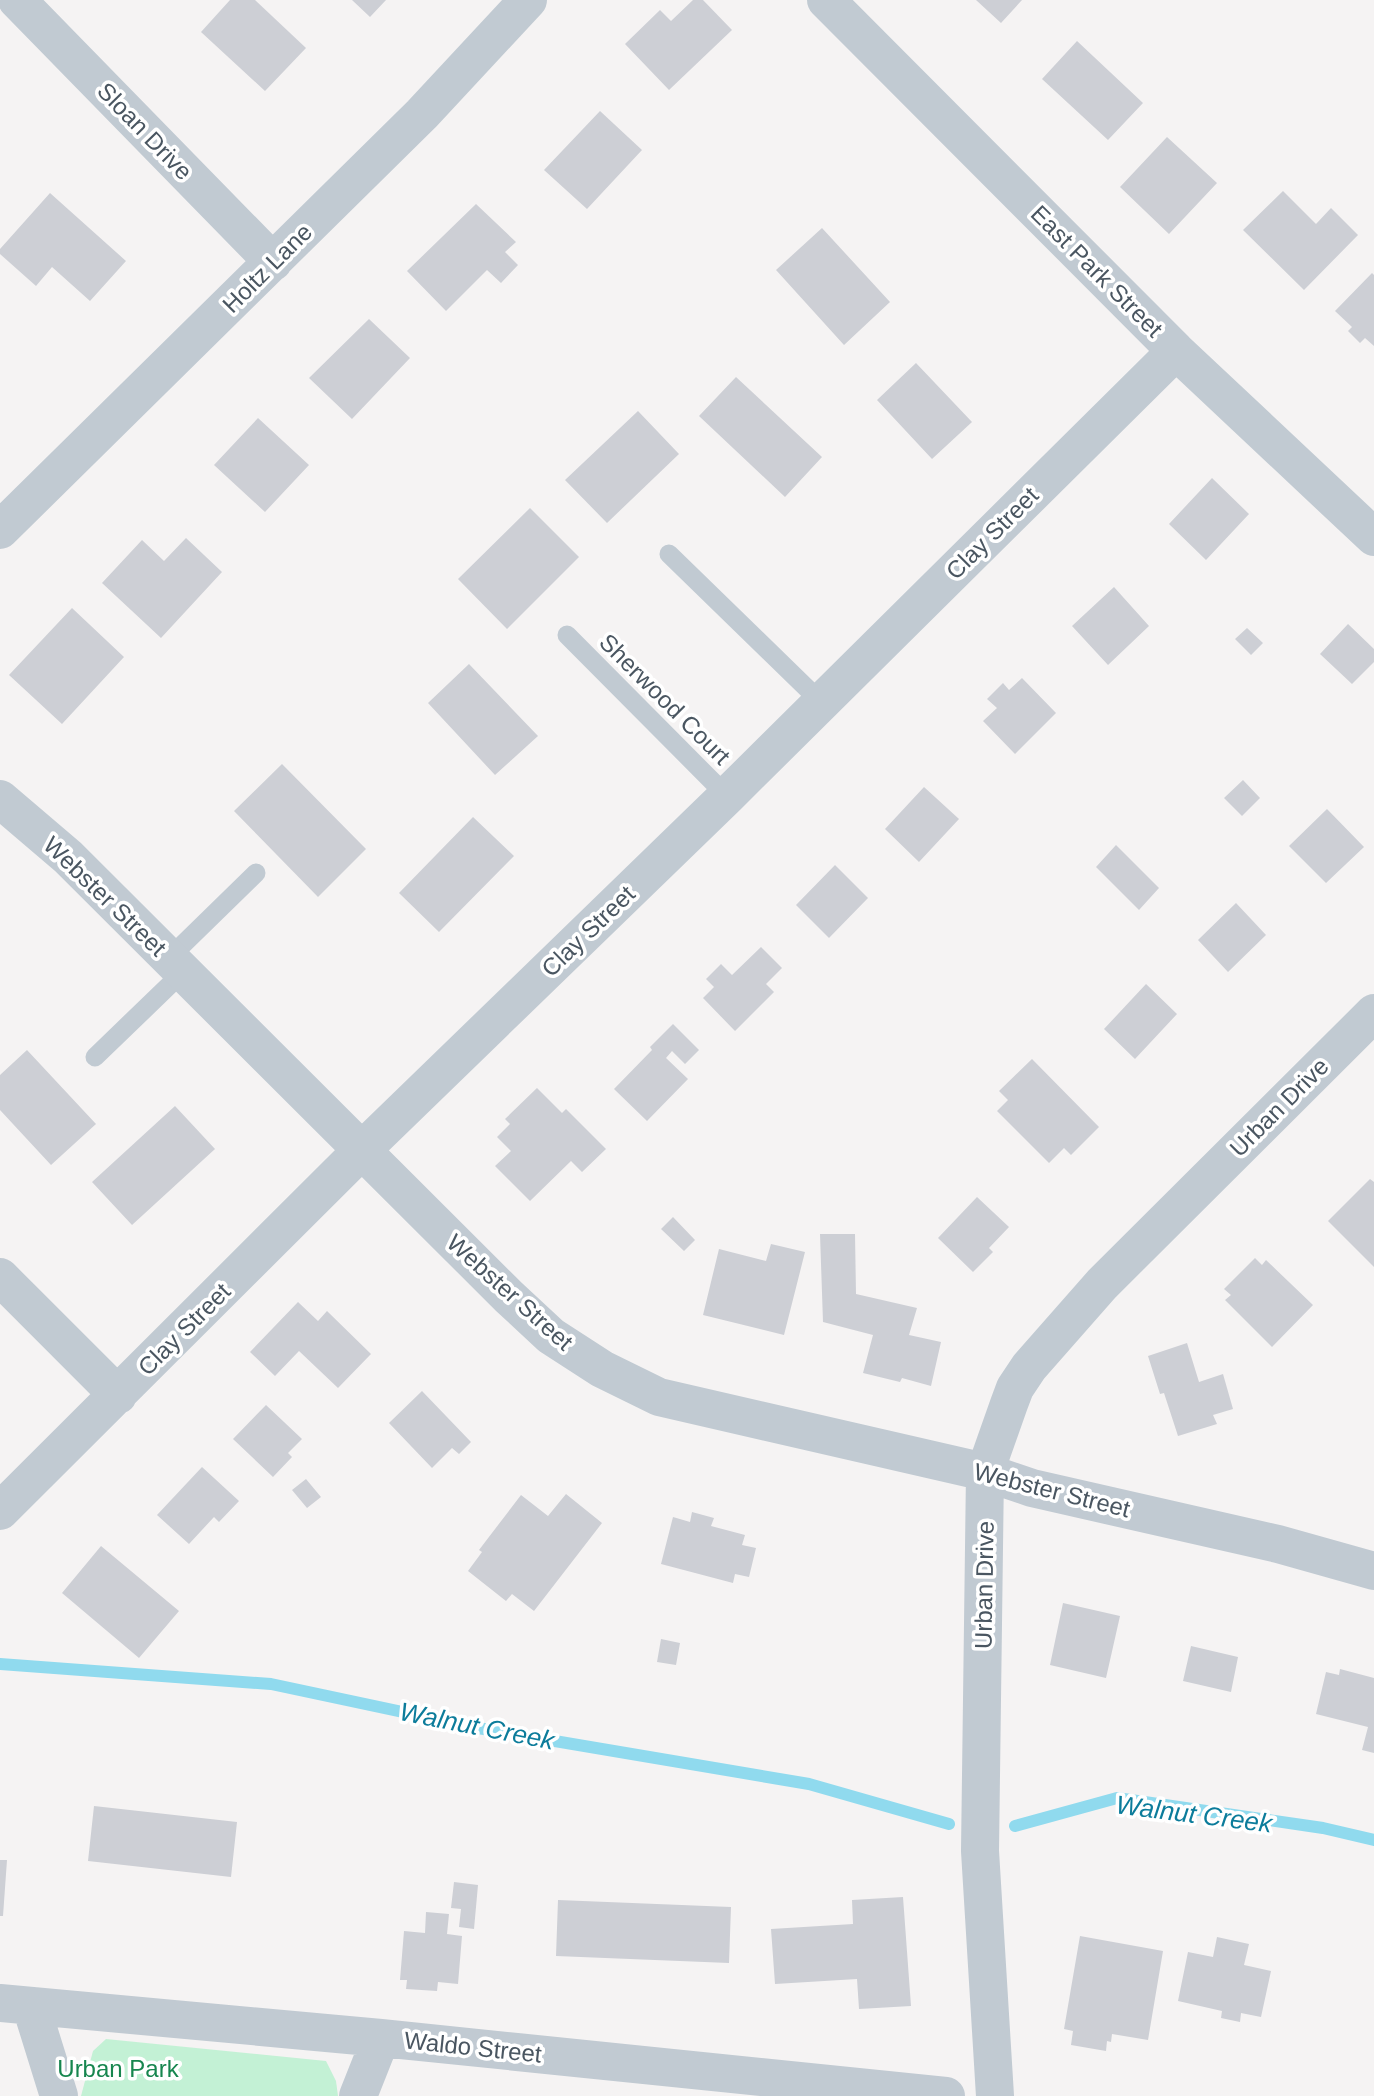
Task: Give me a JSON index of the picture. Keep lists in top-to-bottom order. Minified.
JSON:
{"streets":{"street":["Sloan Drive","Holtz Lane","East Park Street","Clay Street","Webster Street","Urban Drive","Waldo Street"],"lane":["Sherwood Court"]},"crossings":[["Sloan Drive","Holtz Lane"],["East Park Street","Clay Street"],["Clay Street","Sherwood Court"],["Clay Street","Webster Street"],["Webster Street","Urban Drive"]],"water":["Walnut Creek"],"parks":["Urban Park"]}
